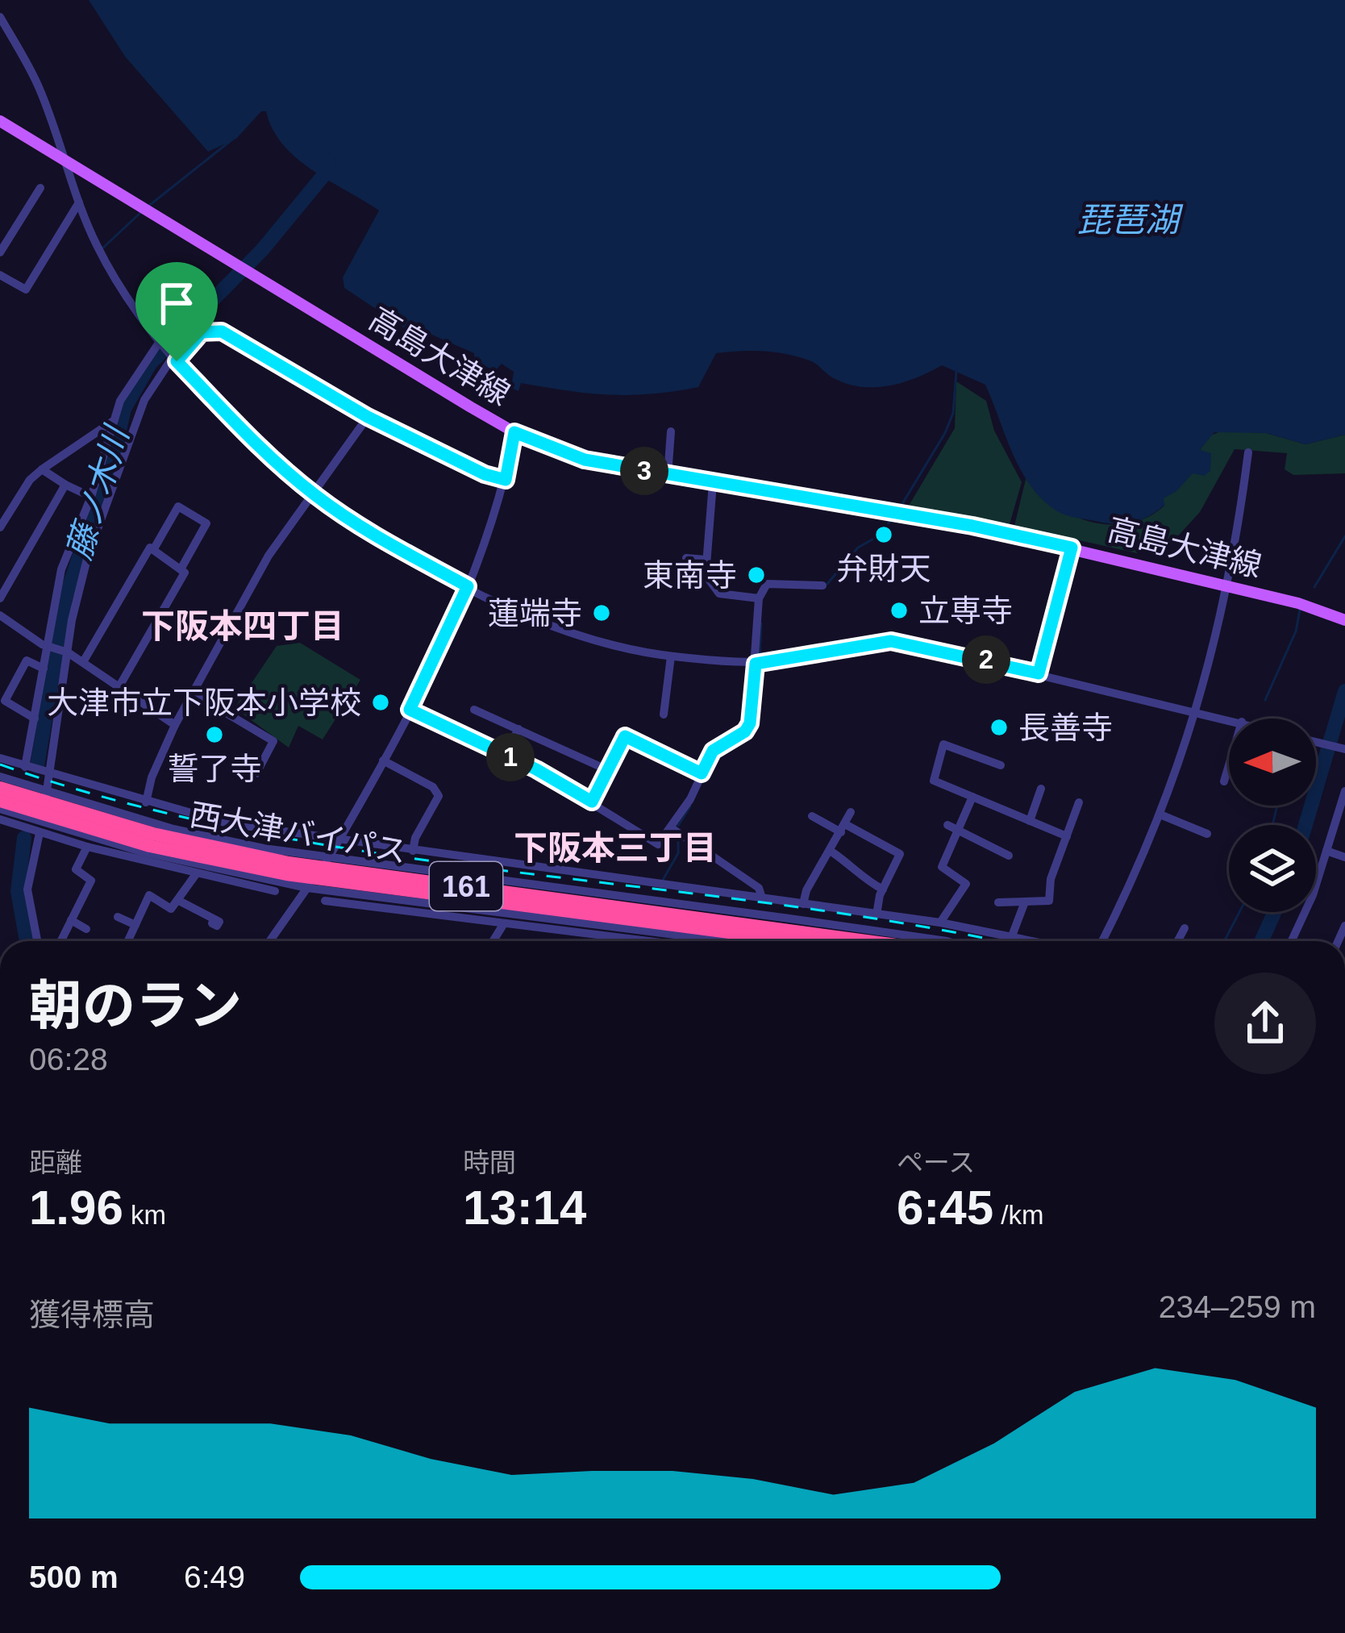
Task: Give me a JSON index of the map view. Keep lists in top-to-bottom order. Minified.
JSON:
{"streets":{"highway":["西大津バイパス","161"],"main road":["高島大津線"]},"districts":["下阪本四丁目","下阪本三丁目"],"water":["琵琶湖","藤ノ木川"],"places":["弁財天","東南寺","立専寺","蓮端寺","大津市立下阪本小学校","長善寺","誓了寺"],"north":"left","page":{"pins":["3","2","1"],"heading":["朝のラン","06:28"],"stats":[["距離","1.96 km"],["時間","13:14"],["ペース","6:45 /km"]],"chart":["獲得標高","234–259 m"],"list":[{"name":"500 m","note":"6:49"}]}}
